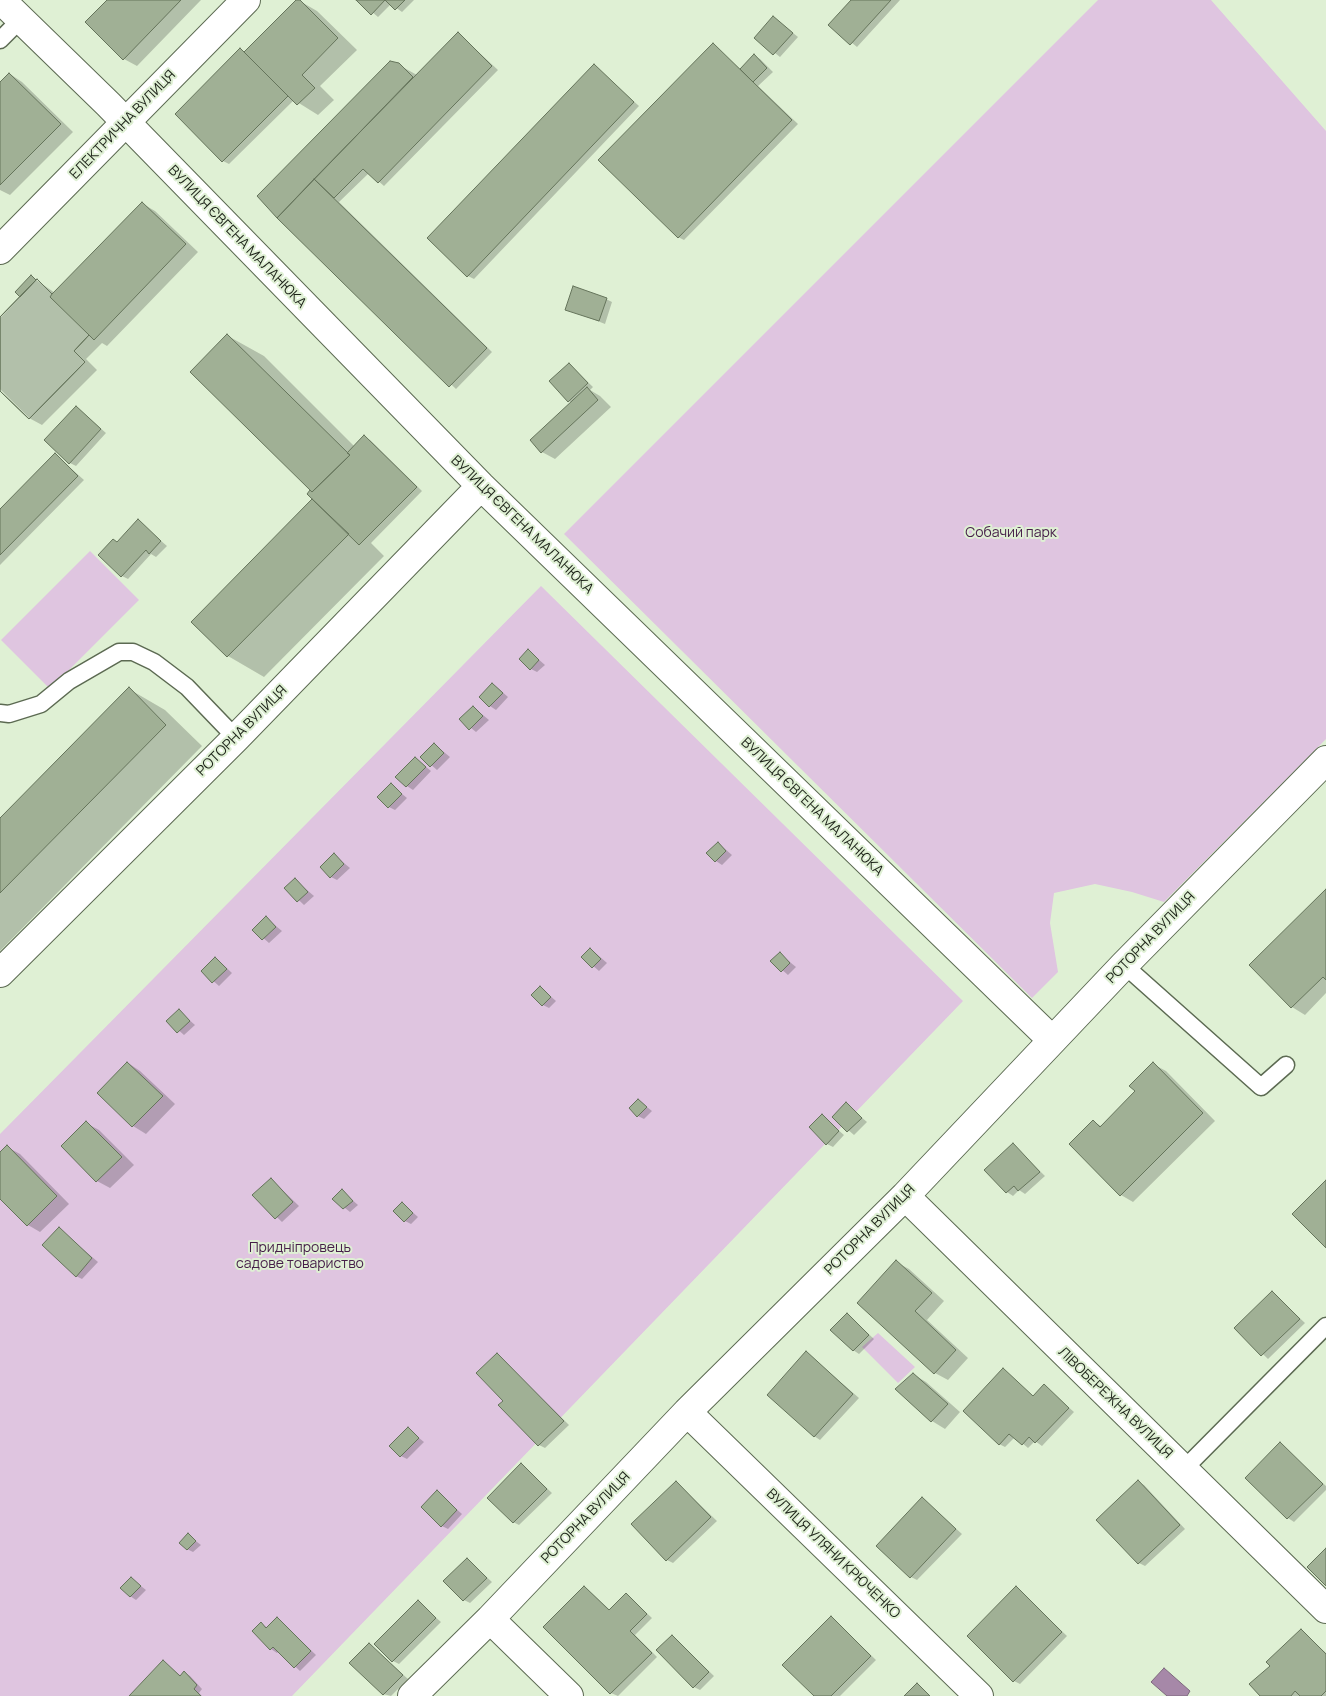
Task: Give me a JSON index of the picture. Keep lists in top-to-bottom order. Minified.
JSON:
{"streets":{"street":["ЕЛЕКТРИЧНА ВУЛИЦЯ","ВУЛИЦЯ ЄВГЕНА МАЛАНЮКА","РОТОРНА ВУЛИЦЯ","ЛІВОБЕРЕЖНА ВУЛИЦЯ","ВУЛИЦЯ УЛЯНИ КРЮЧЕНКО"]},"crossings":[["ЕЛЕКТРИЧНА ВУЛИЦЯ","ВУЛИЦЯ ЄВГЕНА МАЛАНЮКА"],["ВУЛИЦЯ ЄВГЕНА МАЛАНЮКА","РОТОРНА ВУЛИЦЯ"],["РОТОРНА ВУЛИЦЯ","ЛІВОБЕРЕЖНА ВУЛИЦЯ"],["РОТОРНА ВУЛИЦЯ","ВУЛИЦЯ УЛЯНИ КРЮЧЕНКО"]],"parks":["Собачий парк","Придніпровець садове товариство"]}
